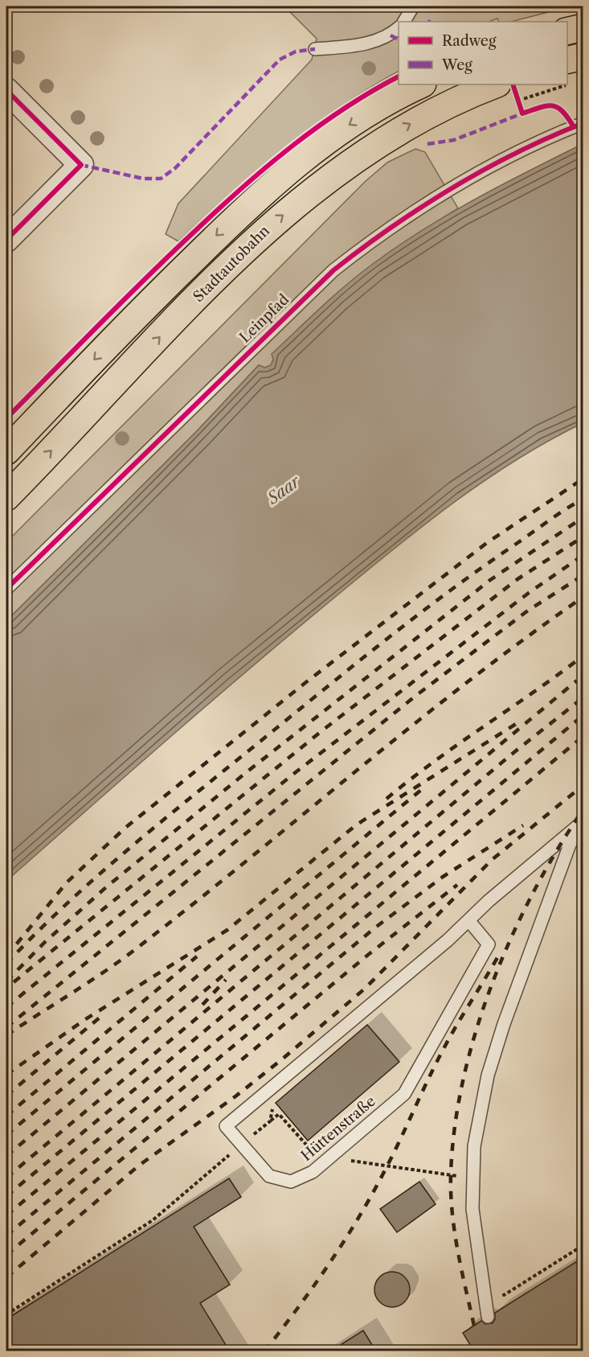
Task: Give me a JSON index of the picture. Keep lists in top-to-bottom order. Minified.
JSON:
{"streets":{"highway":["Stadtautobahn"],"lane":["Leinpfad","Hüttenstraße"]},"water":["Saar"],"legend":["Radweg","Weg"]}
